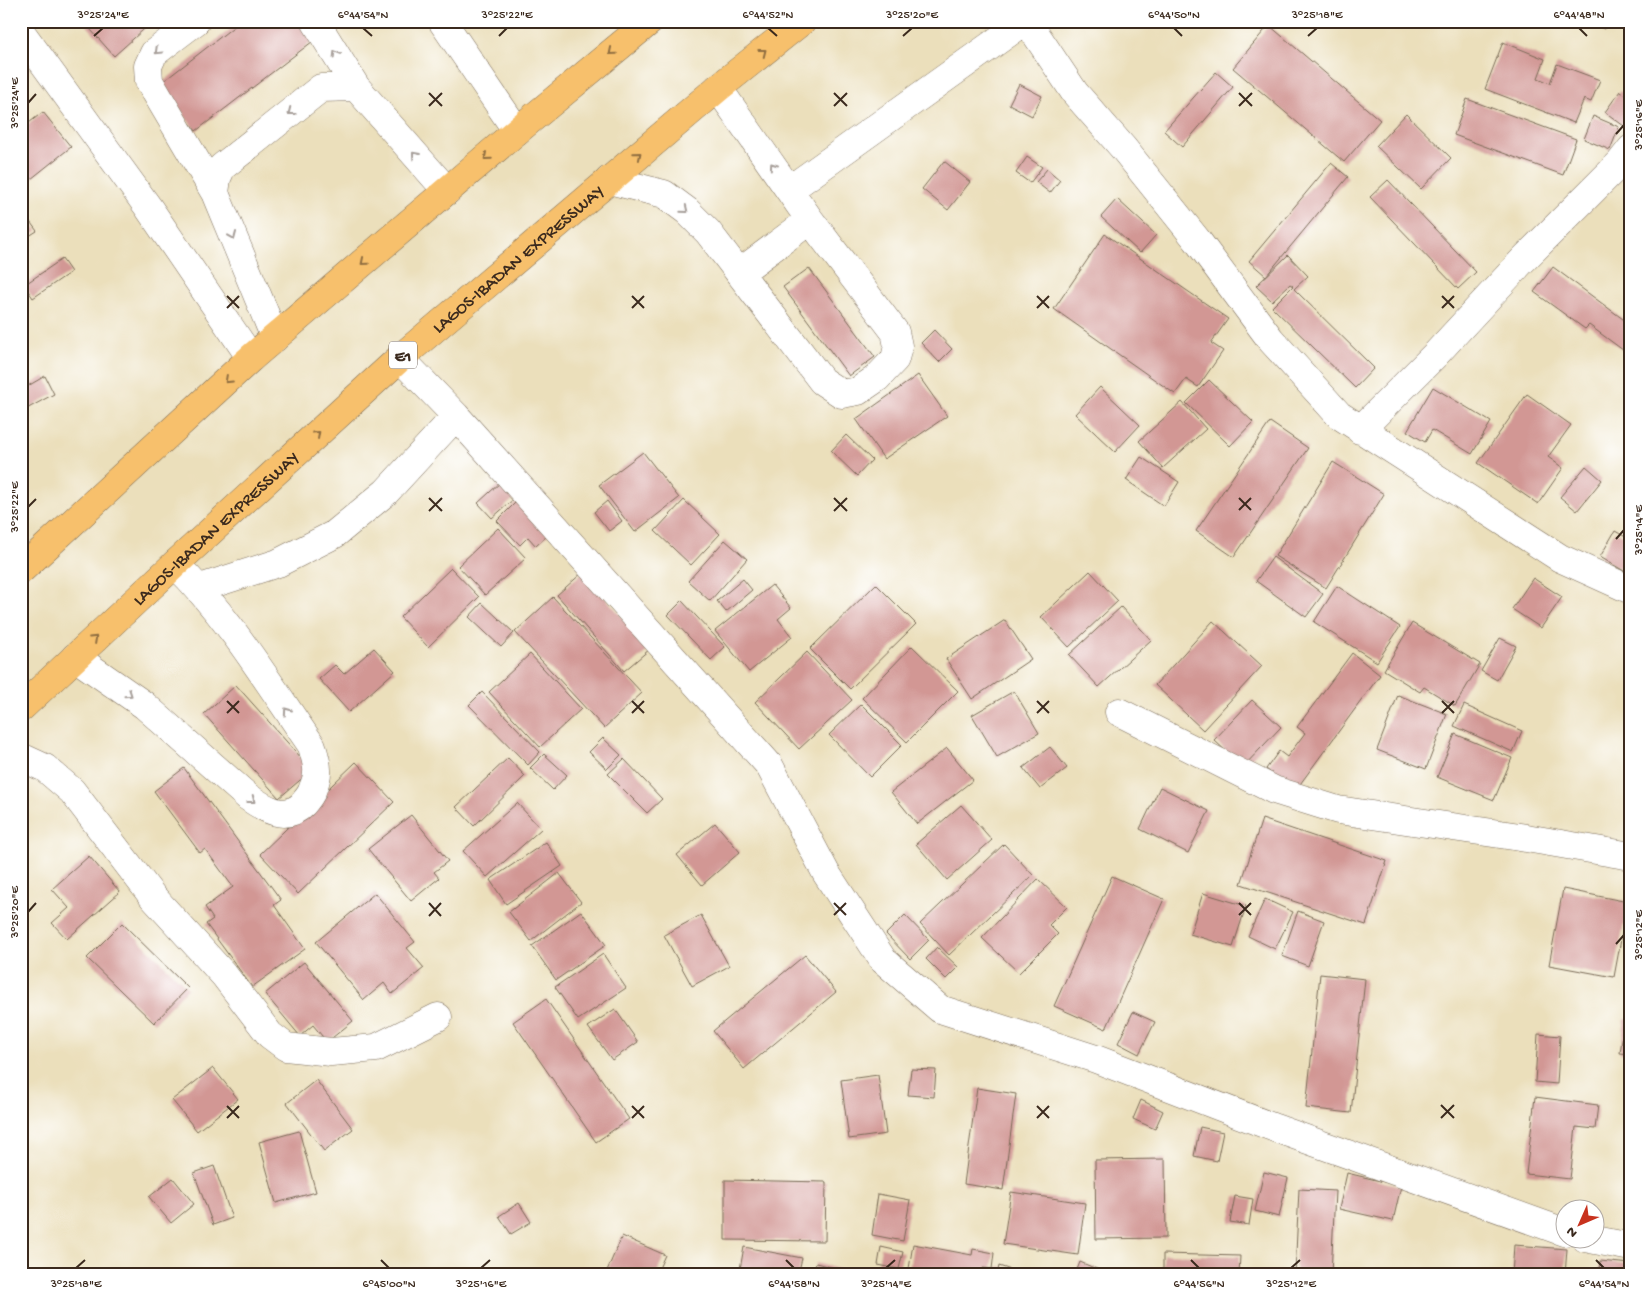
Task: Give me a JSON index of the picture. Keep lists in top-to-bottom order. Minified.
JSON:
{"streets":{"highway":["LAGOS-IBADAN EXPRESSWAY","E1"]},"north":"bottom left","coordinates":["3°25'24\"E","6°44'54\"N","3°25'22\"E","6°44'52\"N","3°25'20\"E","6°44'50\"N","3°25'18\"E","6°44'48\"N","3°25'16\"E","3°25'14\"E","3°25'12\"E","6°45'00\"N","6°44'58\"N","6°44'56\"N"]}
